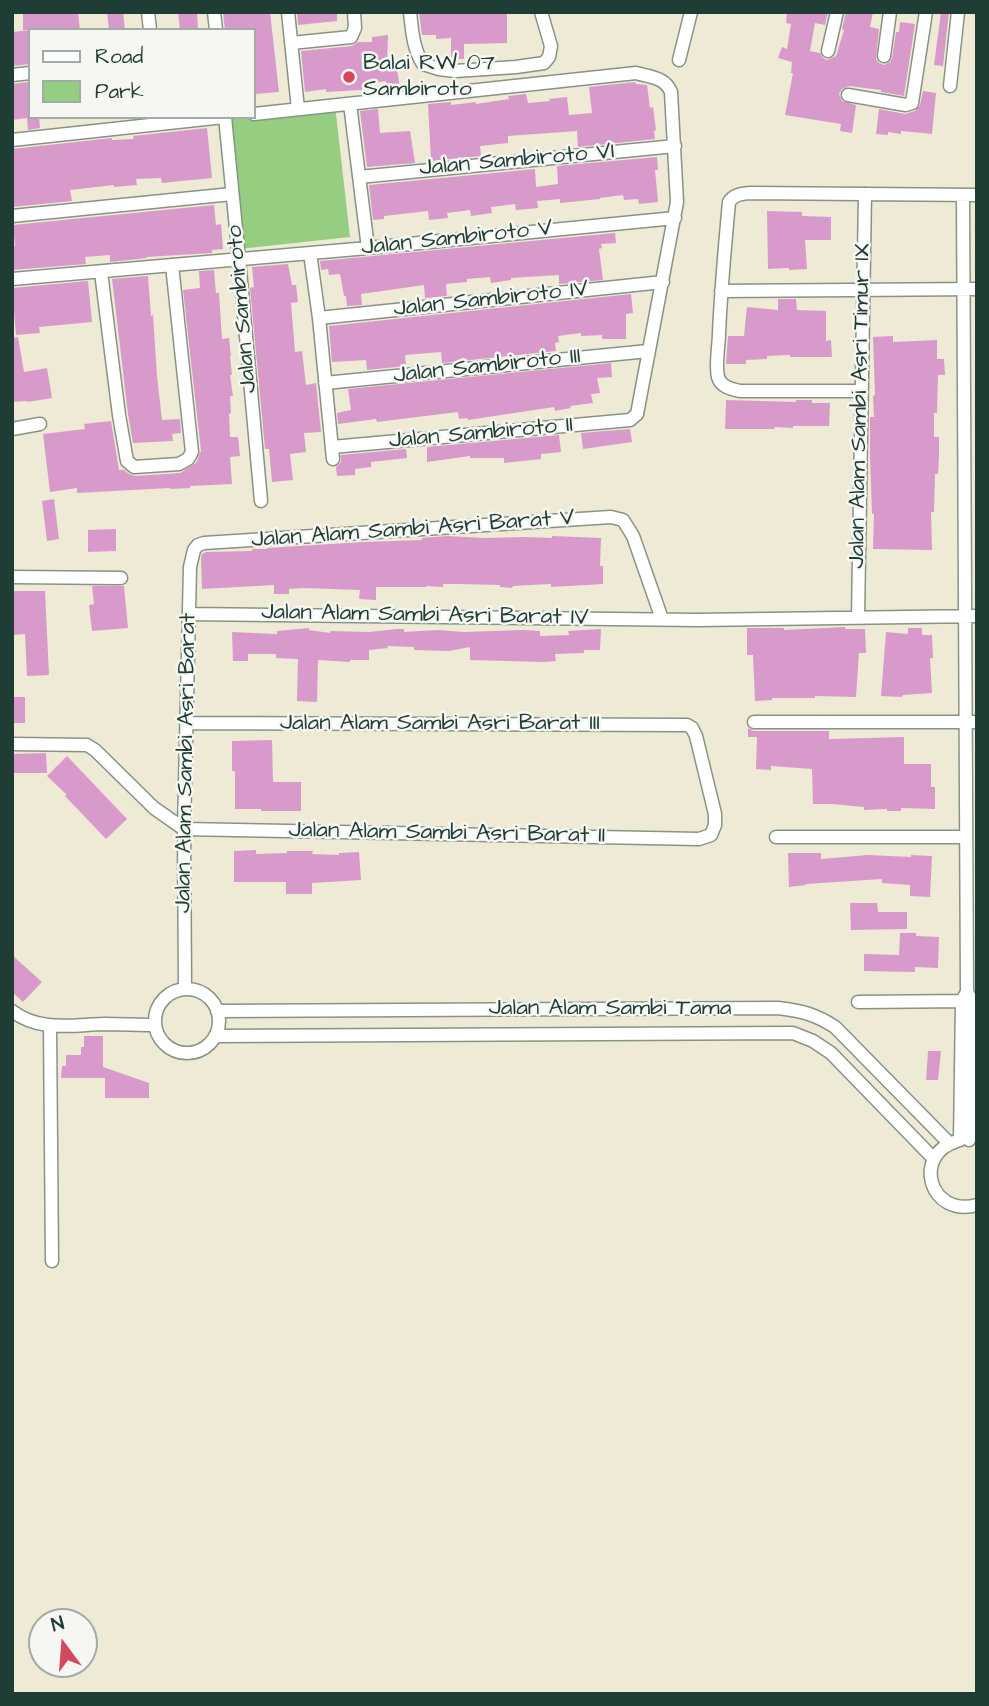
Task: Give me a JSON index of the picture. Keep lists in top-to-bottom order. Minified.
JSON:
{"streets":{"street":["Jalan Sambiroto VI","Jalan Sambiroto V","Jalan Sambiroto IV","Jalan Sambiroto","Jalan Sambiroto III","Jalan Alam Sambi Asri Timur IX","Jalan Sambiroto II","Jalan Alam Sambi Asri Barat V","Jalan Alam Sambi Asri Barat IV","Jalan Alam Sambi Asri Barat III","Jalan Alam Sambi Asri Barat","Jalan Alam Sambi Asri Barat II","Jalan Alam Sambi Tama"]},"crossings":[["Jalan Sambiroto V","Jalan Sambiroto"],["Jalan Sambiroto V","Jalan Sambiroto II"],["Jalan Sambiroto IV","Jalan Sambiroto II"],["Jalan Sambiroto III","Jalan Sambiroto II"],["Jalan Alam Sambi Asri Timur IX","Jalan Alam Sambi Asri Barat IV"],["Jalan Alam Sambi Asri Barat V","Jalan Alam Sambi Asri Barat IV"],["Jalan Alam Sambi Asri Barat V","Jalan Alam Sambi Asri Barat"],["Jalan Alam Sambi Asri Barat IV","Jalan Alam Sambi Asri Barat"],["Jalan Alam Sambi Asri Barat III","Jalan Alam Sambi Asri Barat"],["Jalan Alam Sambi Asri Barat III","Jalan Alam Sambi Asri Barat II"],["Jalan Alam Sambi Asri Barat","Jalan Alam Sambi Asri Barat II"],["Jalan Alam Sambi Asri Barat","Jalan Alam Sambi Tama"]],"places":["Balai RW 07 Sambiroto"],"legend":["Road","Park"],"north":"top"}
